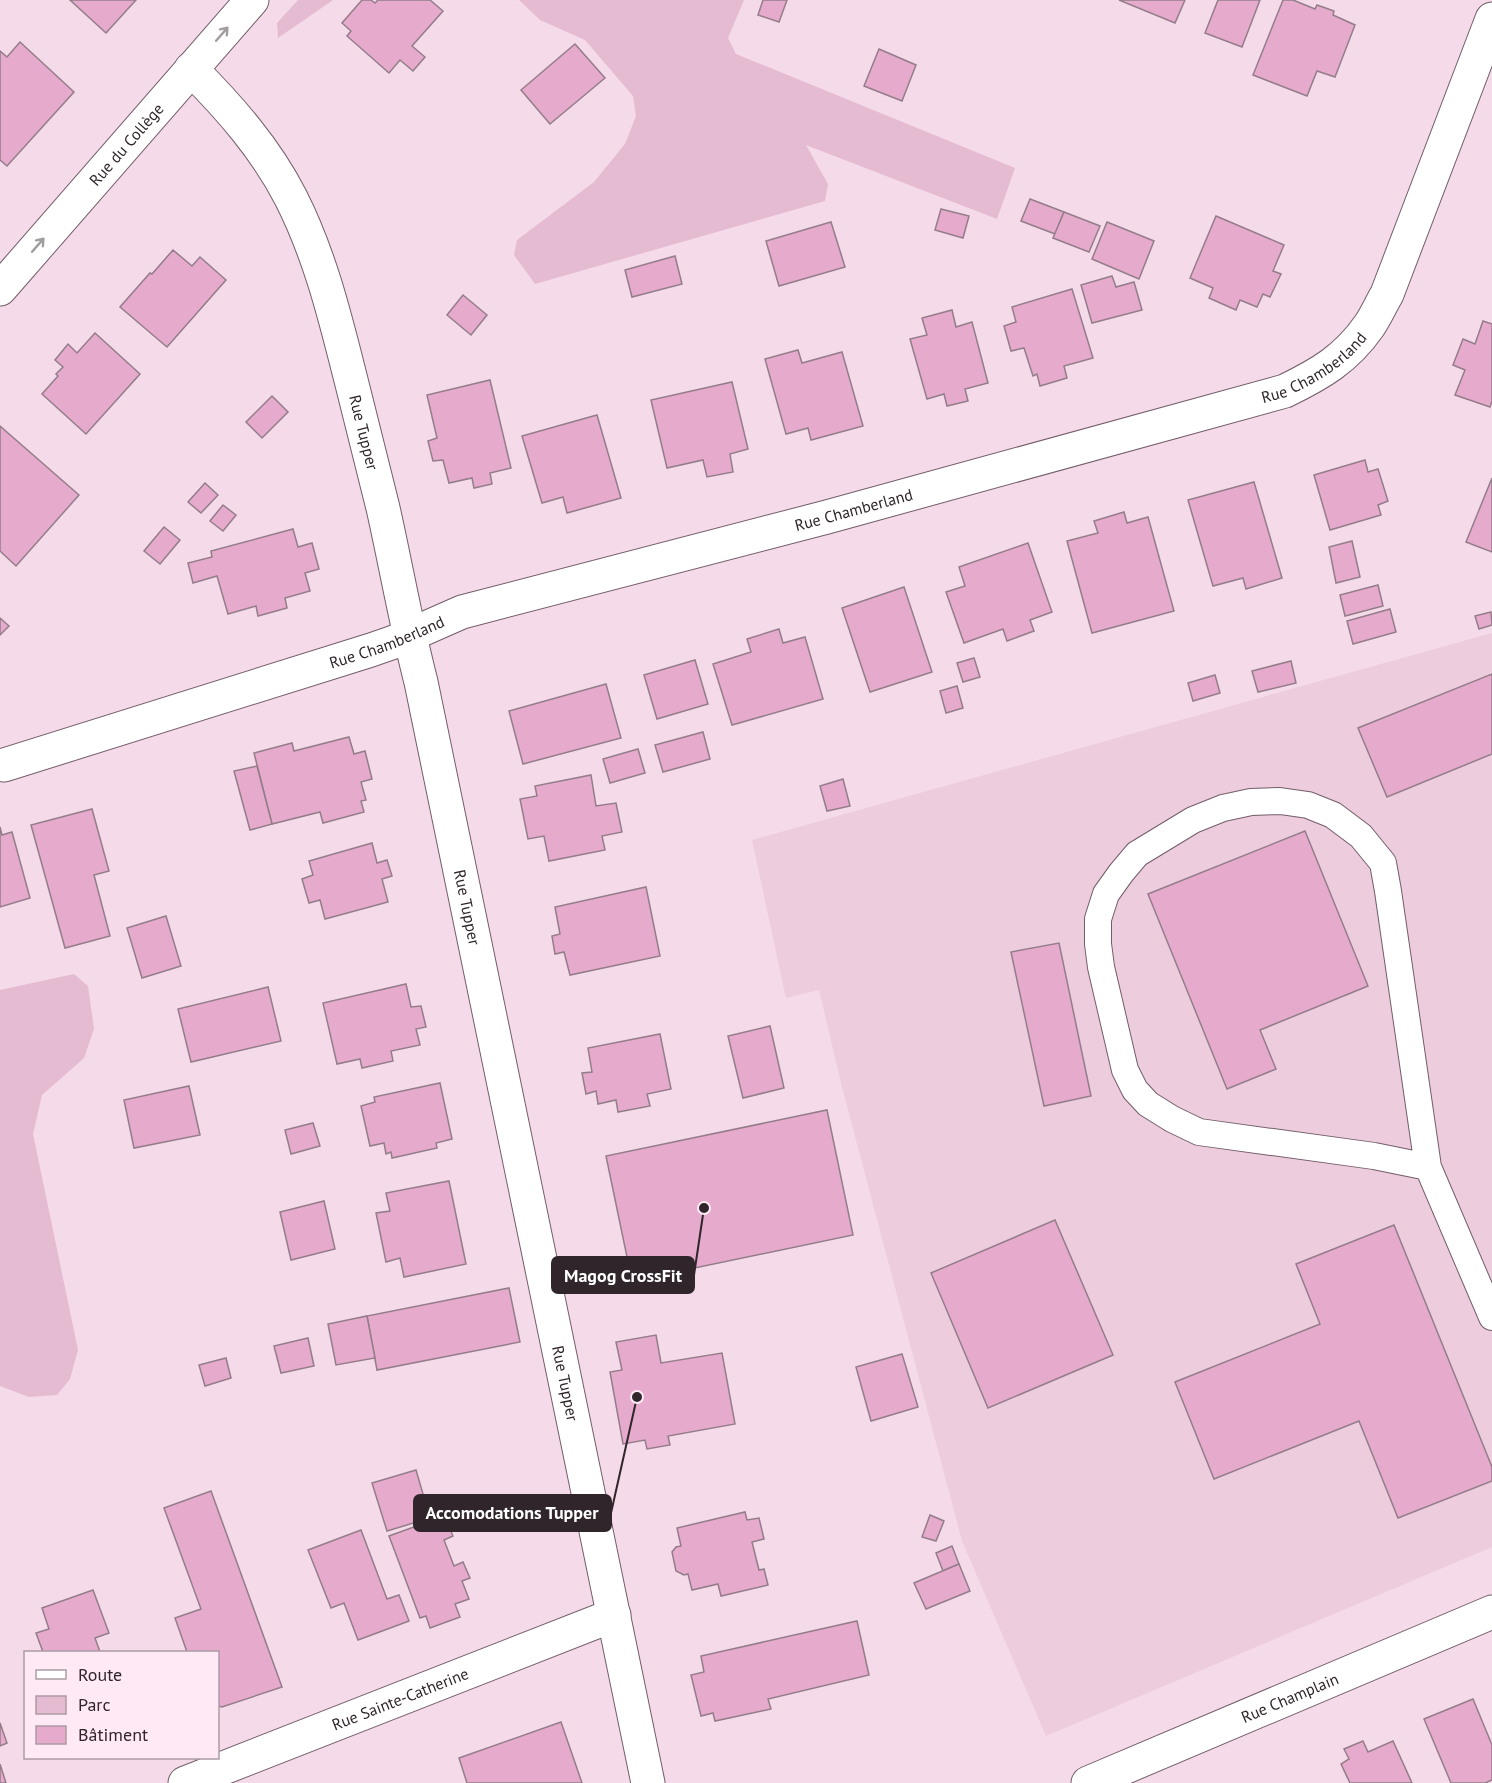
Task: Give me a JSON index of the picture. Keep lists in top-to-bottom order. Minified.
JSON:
{"streets":{"street":["Rue du Collège","Rue Chamberland","Rue Tupper","Rue Champlain","Rue Sainte-Catherine"]},"crossings":[["Rue du Collège","Rue Tupper"],["Rue Chamberland","Rue Tupper"],["Rue Tupper","Rue Sainte-Catherine"]],"one_way":["Rue du Collège"],"places":["Magog CrossFit","Accomodations Tupper"],"legend":["Route","Parc","Bâtiment"]}
